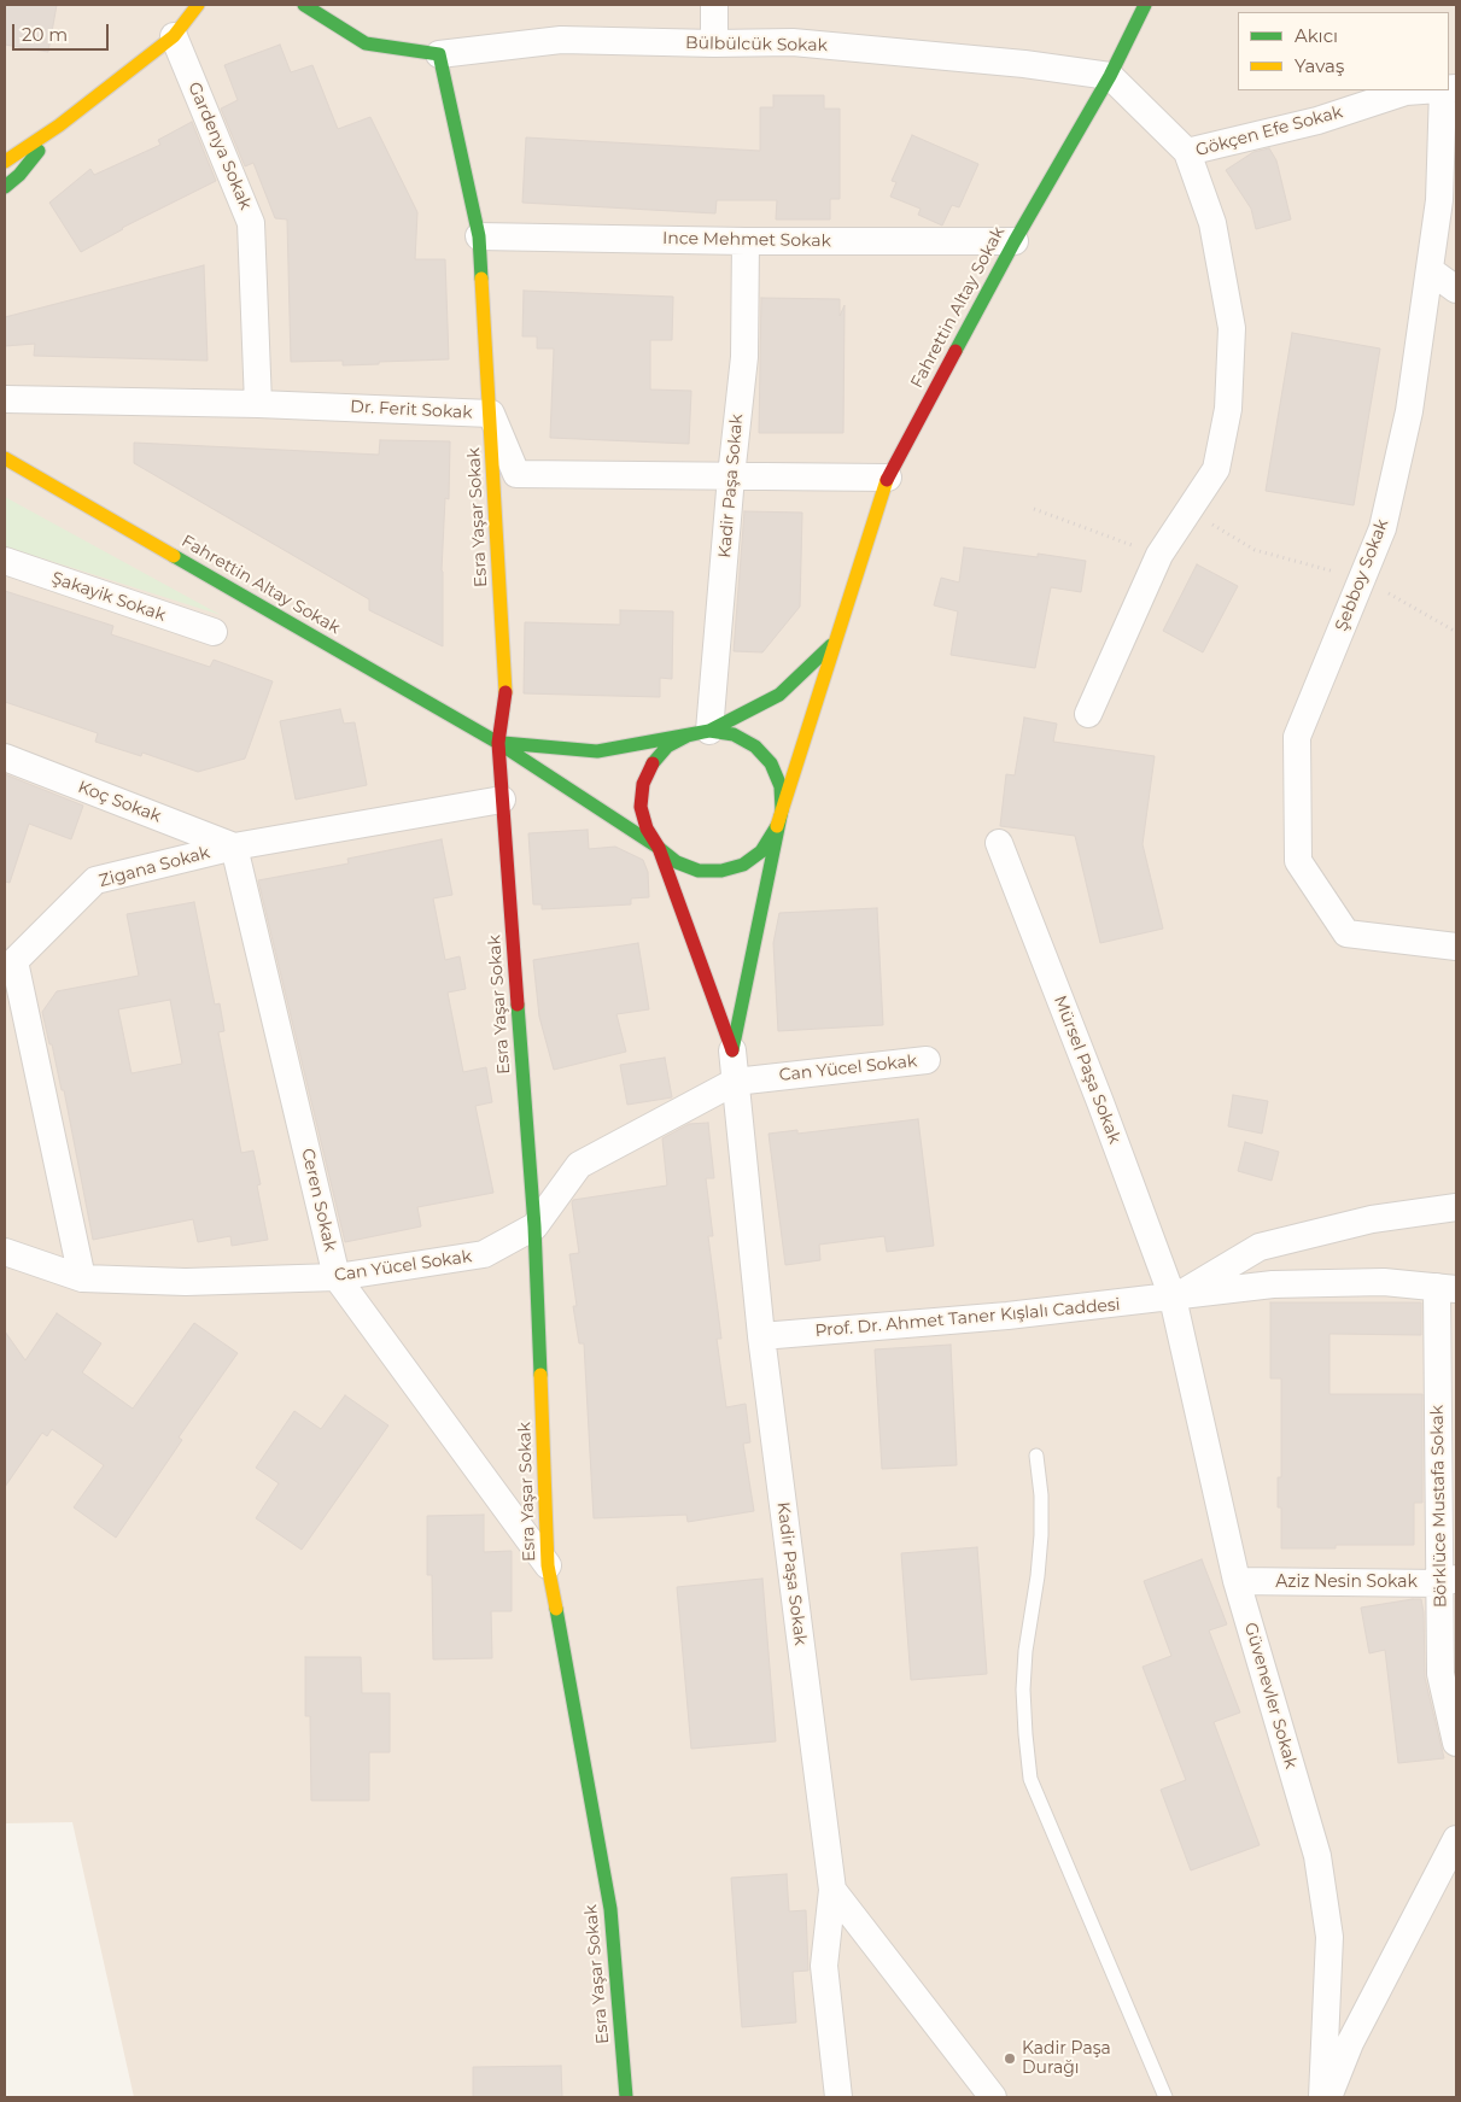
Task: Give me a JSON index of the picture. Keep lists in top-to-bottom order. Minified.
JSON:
{"streets":{"street":["Bülbülcük Sokak","Gökçen Efe Sokak","Gardenya Sokak","Ince Mehmet Sokak","Fahrettin Altay Sokak","Dr. Ferit Sokak","Kadir Paşa Sokak","Esra Yaşar Sokak","Şebboy Sokak","Şakayik Sokak","Koç Sokak","Zigana Sokak","Can Yücel Sokak","Mürsel Paşa Sokak","Ceren Sokak","Prof. Dr. Ahmet Taner Kışlalı Caddesi","Börklüce Mustafa Sokak","Aziz Nesin Sokak","Güvenevler Sokak"]},"crossings":[["Bülbülcük Sokak","Gökçen Efe Sokak"],["Bülbülcük Sokak","Fahrettin Altay Sokak"],["Bülbülcük Sokak","Esra Yaşar Sokak"],["Gökçen Efe Sokak","Fahrettin Altay Sokak"],["Gardenya Sokak","Dr. Ferit Sokak"],["Ince Mehmet Sokak","Fahrettin Altay Sokak"],["Ince Mehmet Sokak","Kadir Paşa Sokak"],["Ince Mehmet Sokak","Esra Yaşar Sokak"],["Fahrettin Altay Sokak","Dr. Ferit Sokak"],["Fahrettin Altay Sokak","Kadir Paşa Sokak"],["Fahrettin Altay Sokak","Esra Yaşar Sokak"],["Dr. Ferit Sokak","Kadir Paşa Sokak"],["Dr. Ferit Sokak","Esra Yaşar Sokak"],["Kadir Paşa Sokak","Can Yücel Sokak"],["Kadir Paşa Sokak","Prof. Dr. Ahmet Taner Kışlalı Caddesi"],["Esra Yaşar Sokak","Zigana Sokak"],["Esra Yaşar Sokak","Can Yücel Sokak"],["Esra Yaşar Sokak","Ceren Sokak"],["Koç Sokak","Zigana Sokak"],["Koç Sokak","Ceren Sokak"],["Zigana Sokak","Can Yücel Sokak"],["Zigana Sokak","Ceren Sokak"],["Can Yücel Sokak","Ceren Sokak"],["Mürsel Paşa Sokak","Prof. Dr. Ahmet Taner Kışlalı Caddesi"],["Mürsel Paşa Sokak","Güvenevler Sokak"],["Prof. Dr. Ahmet Taner Kışlalı Caddesi","Börklüce Mustafa Sokak"],["Prof. Dr. Ahmet Taner Kışlalı Caddesi","Güvenevler Sokak"],["Börklüce Mustafa Sokak","Aziz Nesin Sokak"],["Aziz Nesin Sokak","Güvenevler Sokak"]],"places":["Kadir Paşa Durağı"],"legend":["Akıcı","Yavaş"],"scale_bar":"20 m"}
